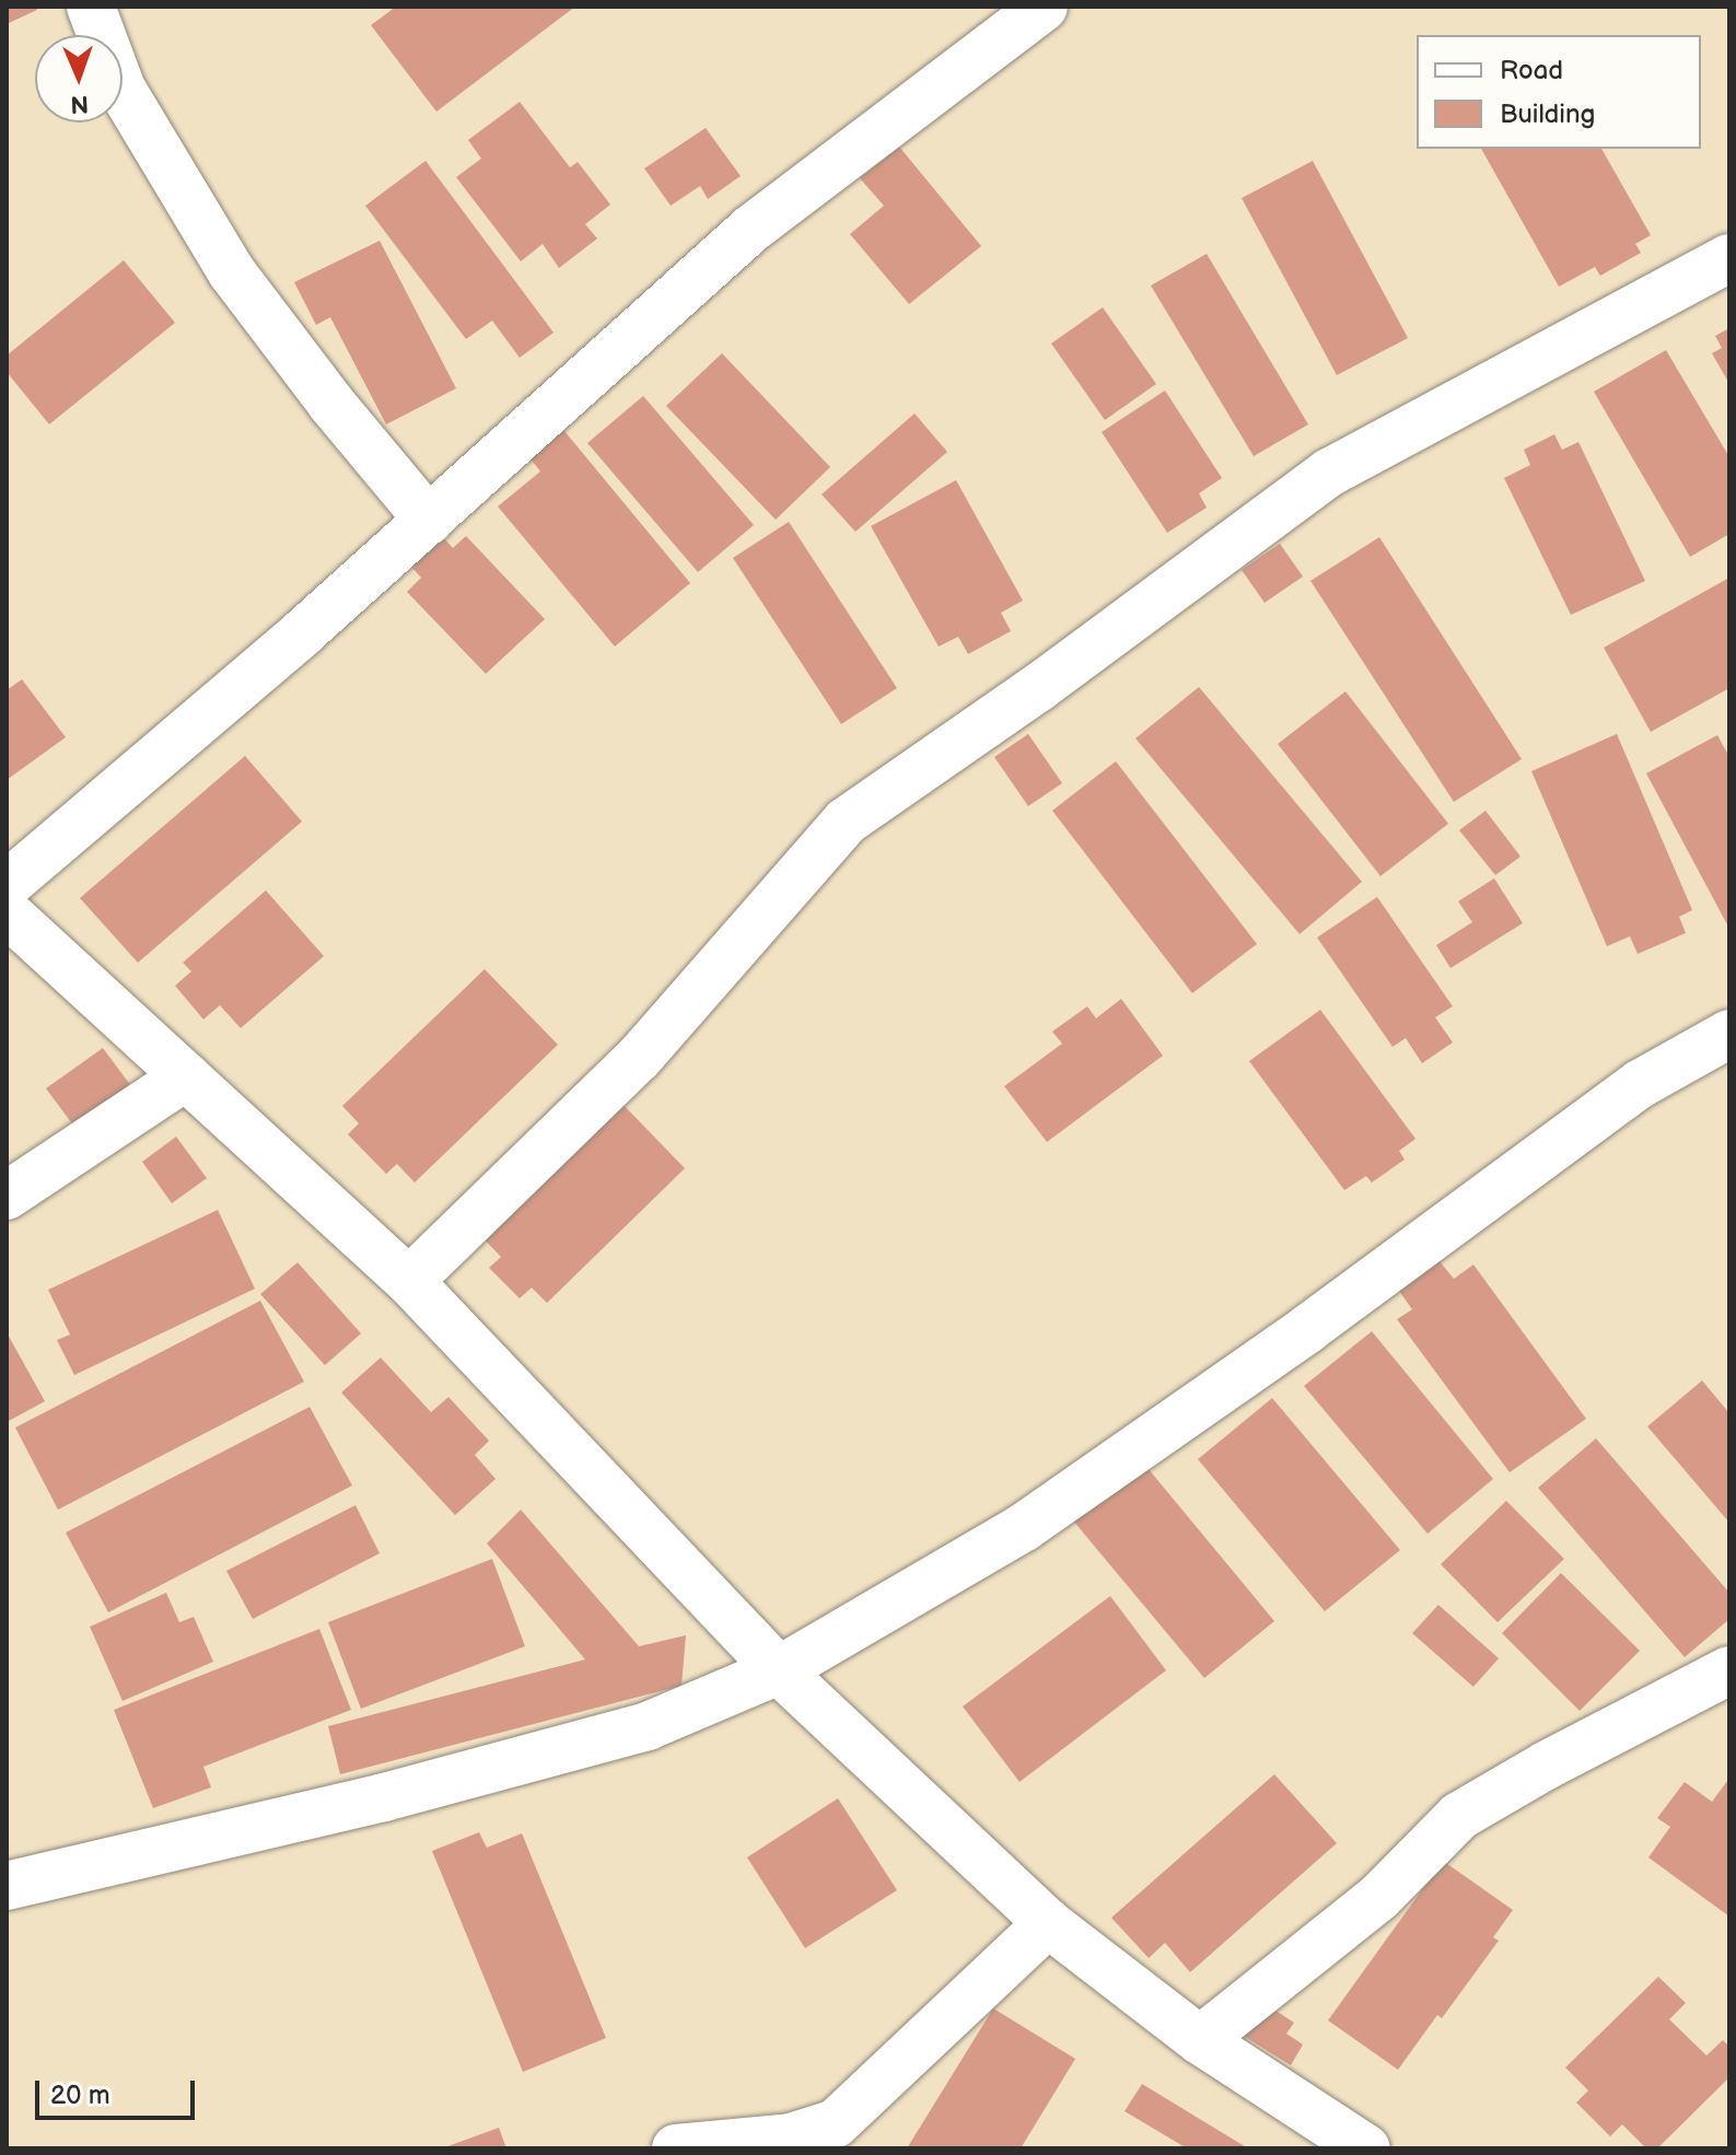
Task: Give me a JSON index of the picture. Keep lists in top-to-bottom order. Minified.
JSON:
{"legend":["Road","Building"],"scale_bar":"20 m","north":"bottom"}
